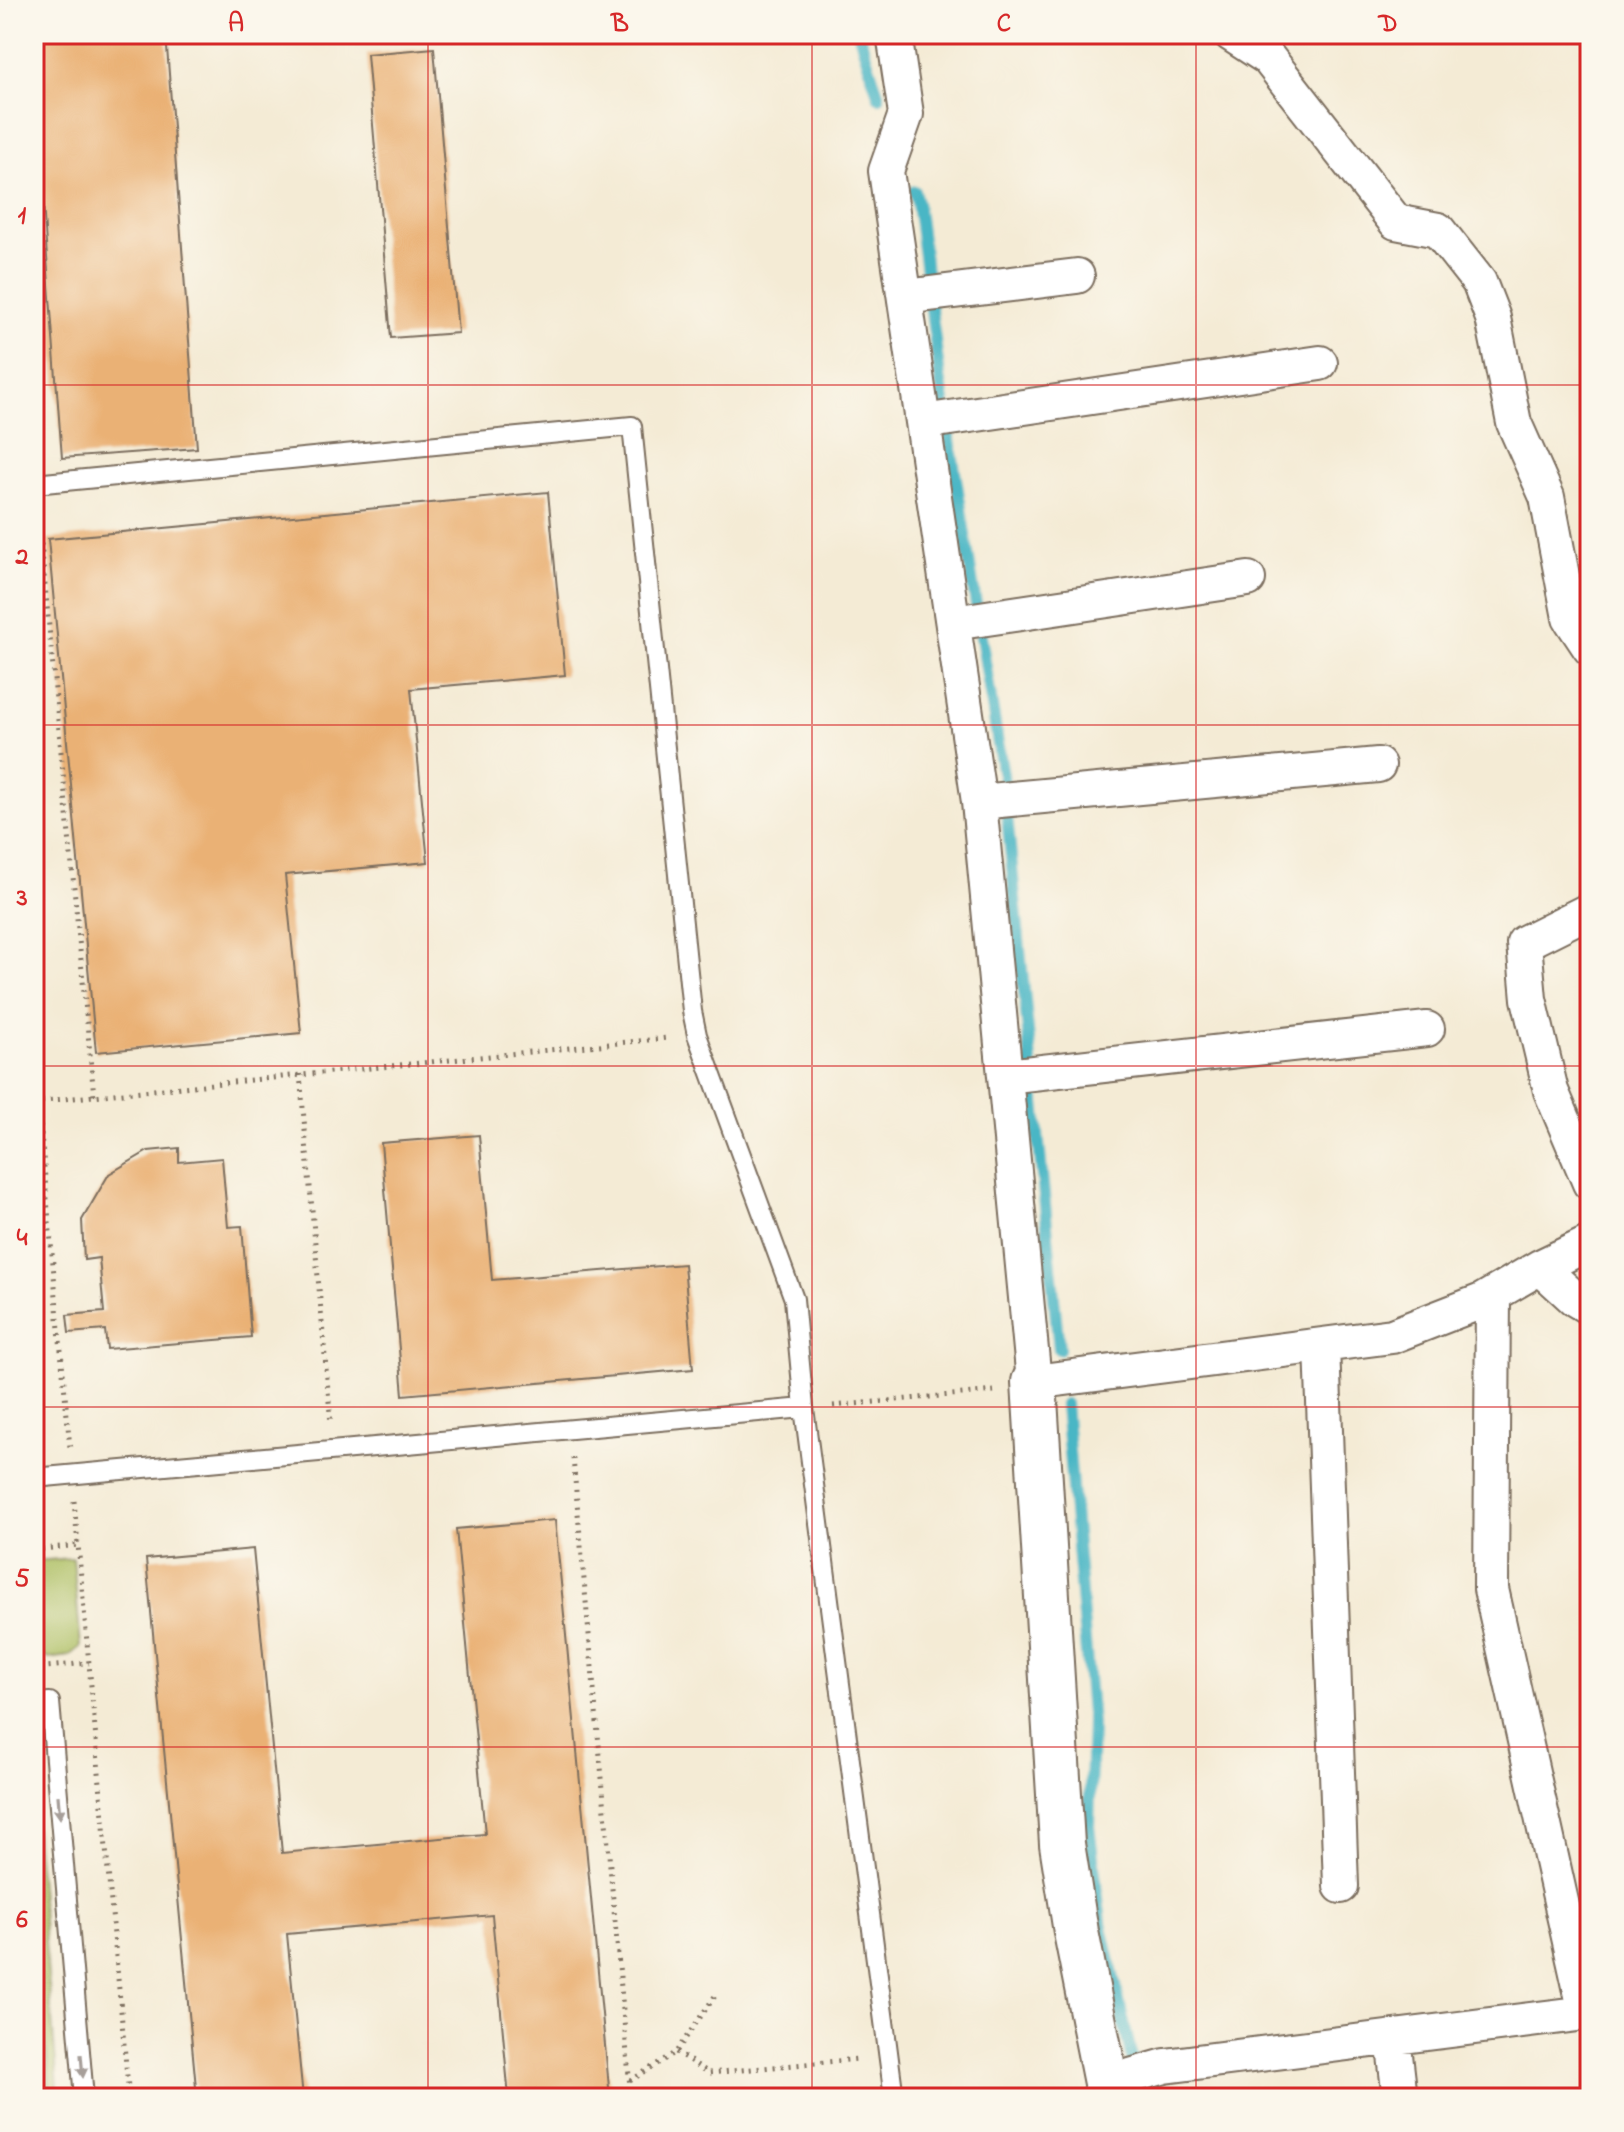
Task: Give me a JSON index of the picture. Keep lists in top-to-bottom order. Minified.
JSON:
{"grid":{"columns":["A","B","C","D"],"rows":["1","2","3","4","5","6"]}}
